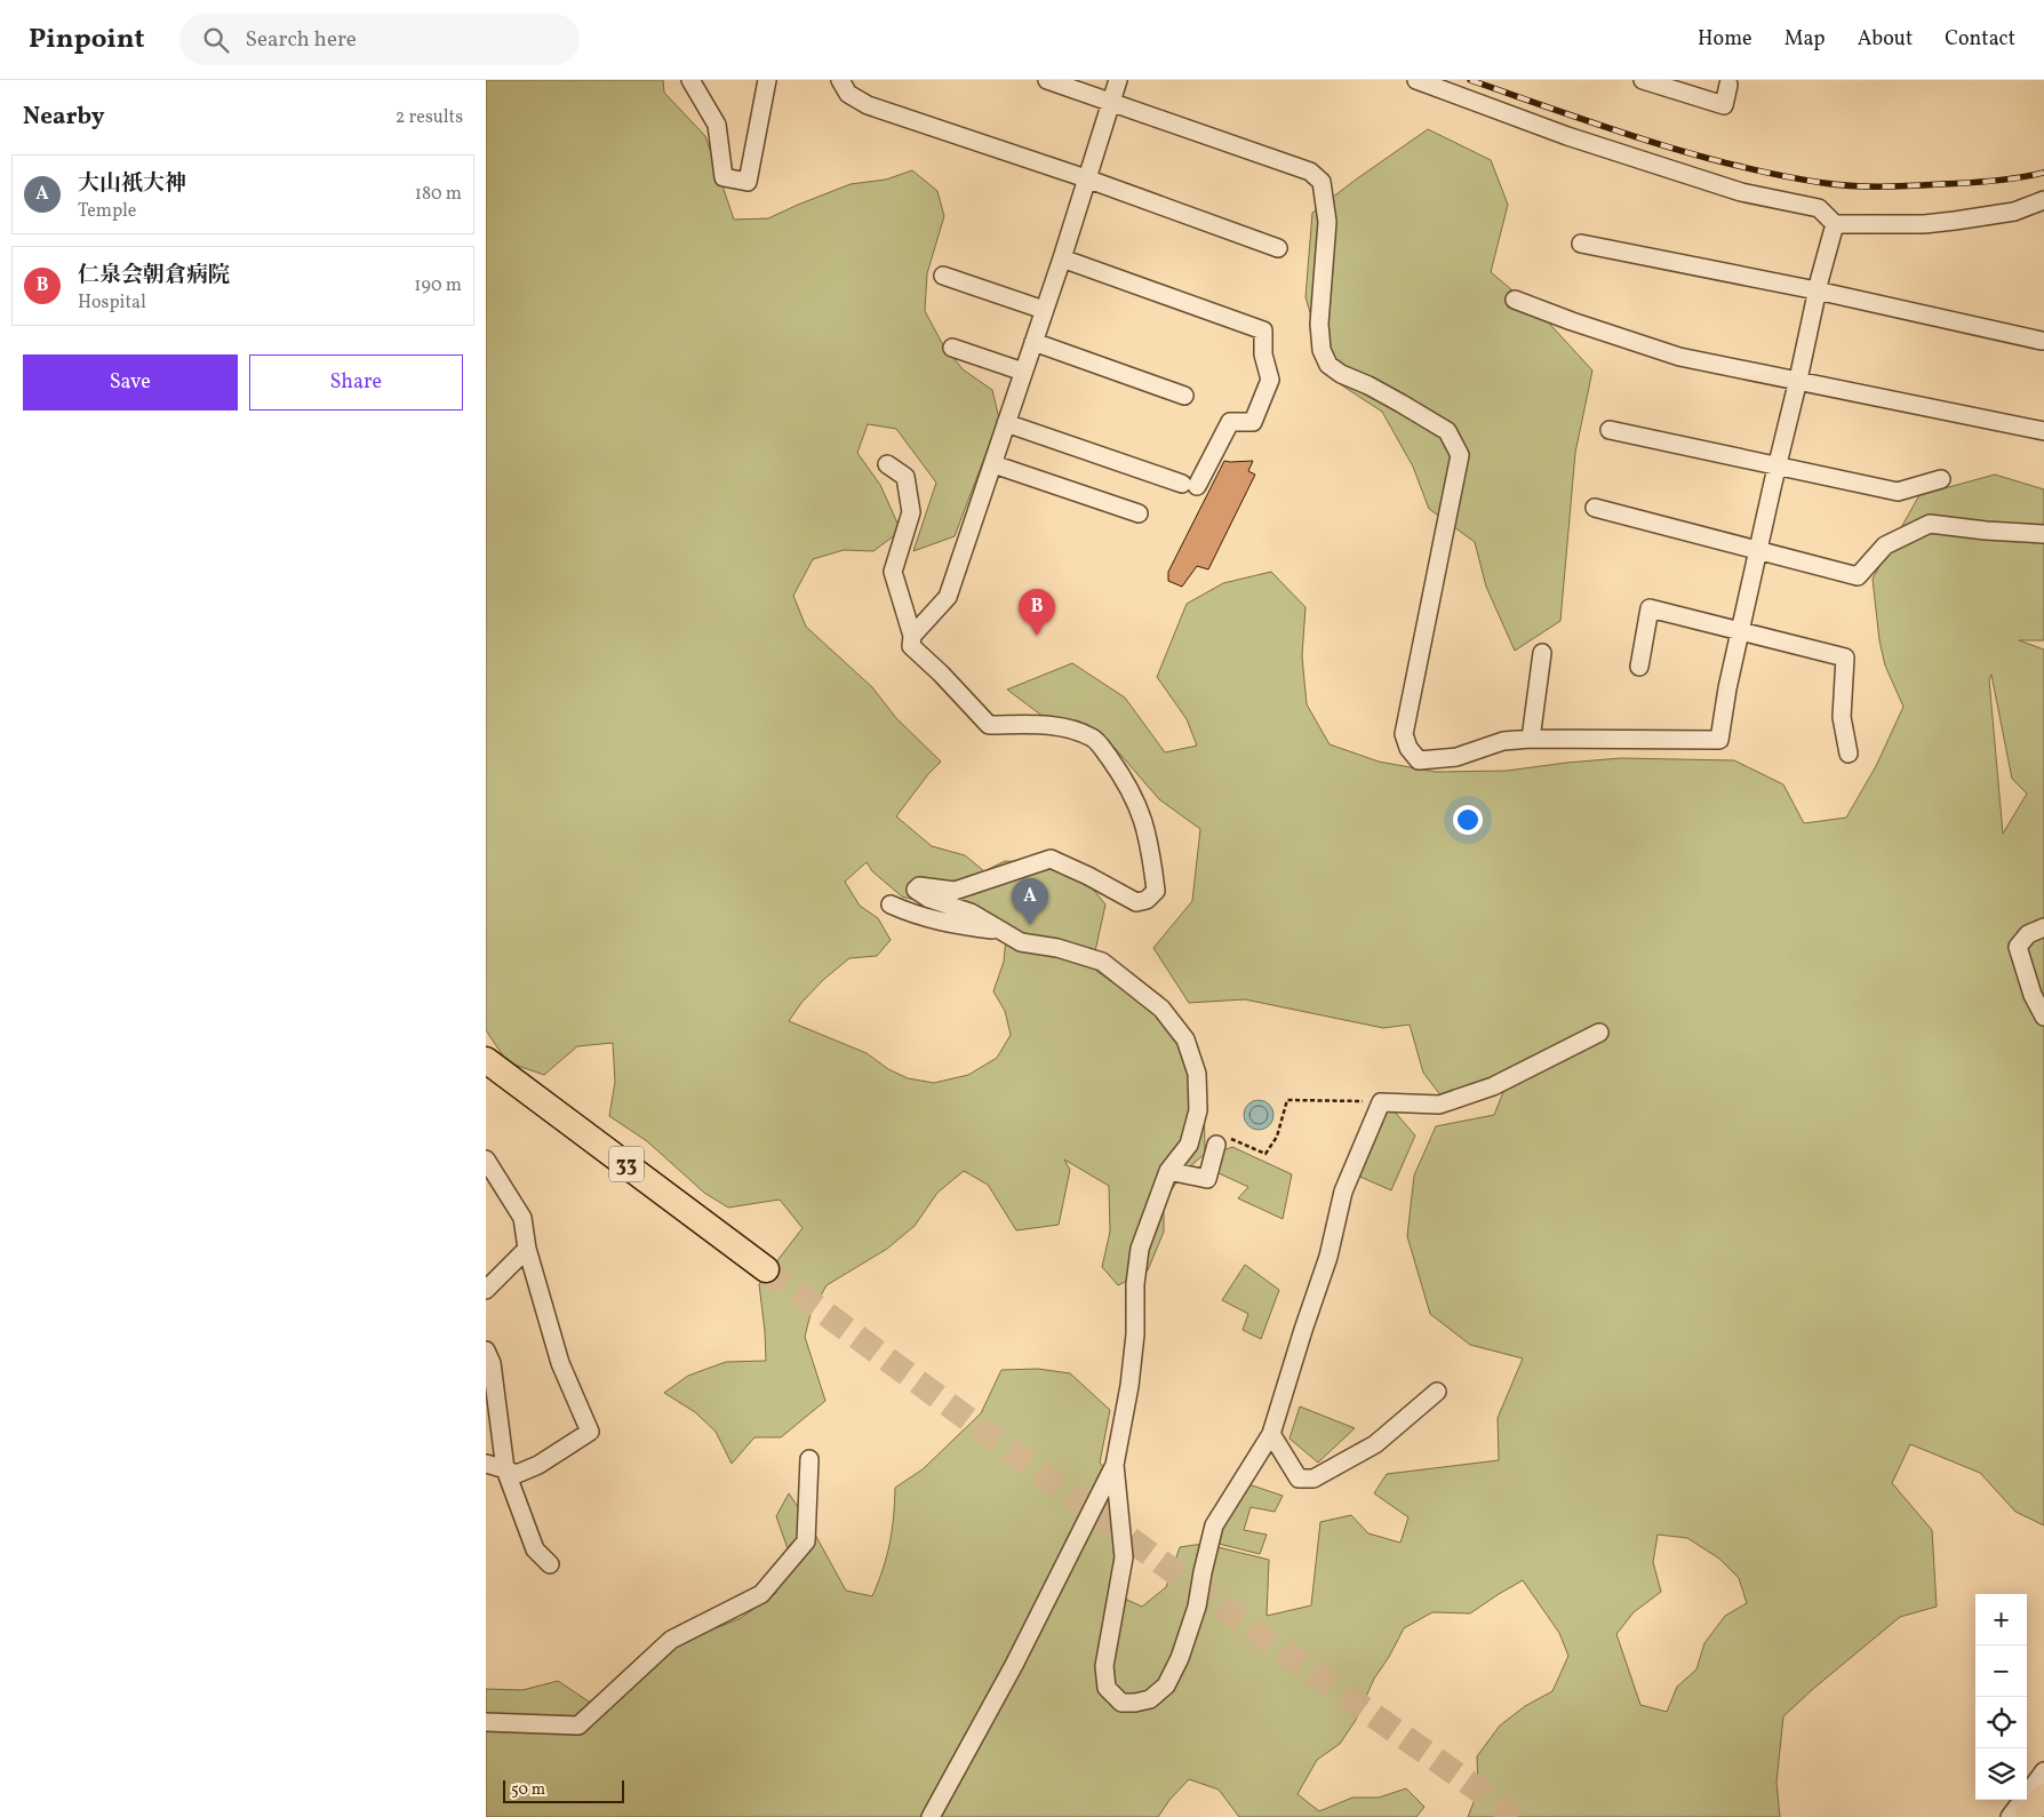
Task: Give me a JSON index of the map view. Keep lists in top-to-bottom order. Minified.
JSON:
{"streets":{"highway":["33"]},"scale_bar":"50 m","page":{"header":"Pinpoint","search":"Search here","nav":["Home","Map","About","Contact"],"heading":["Nearby","2 results"],"list":[{"mark":"A","name":"大山衹大神","note":"Temple","value":"180 m"},{"mark":"B","name":"仁泉会朝倉病院","note":"Hospital","value":"190 m"}],"buttons":["Save","Share"],"pins":["B","A"],"map_buttons":["+","−"],"scale":"50 m"}}
